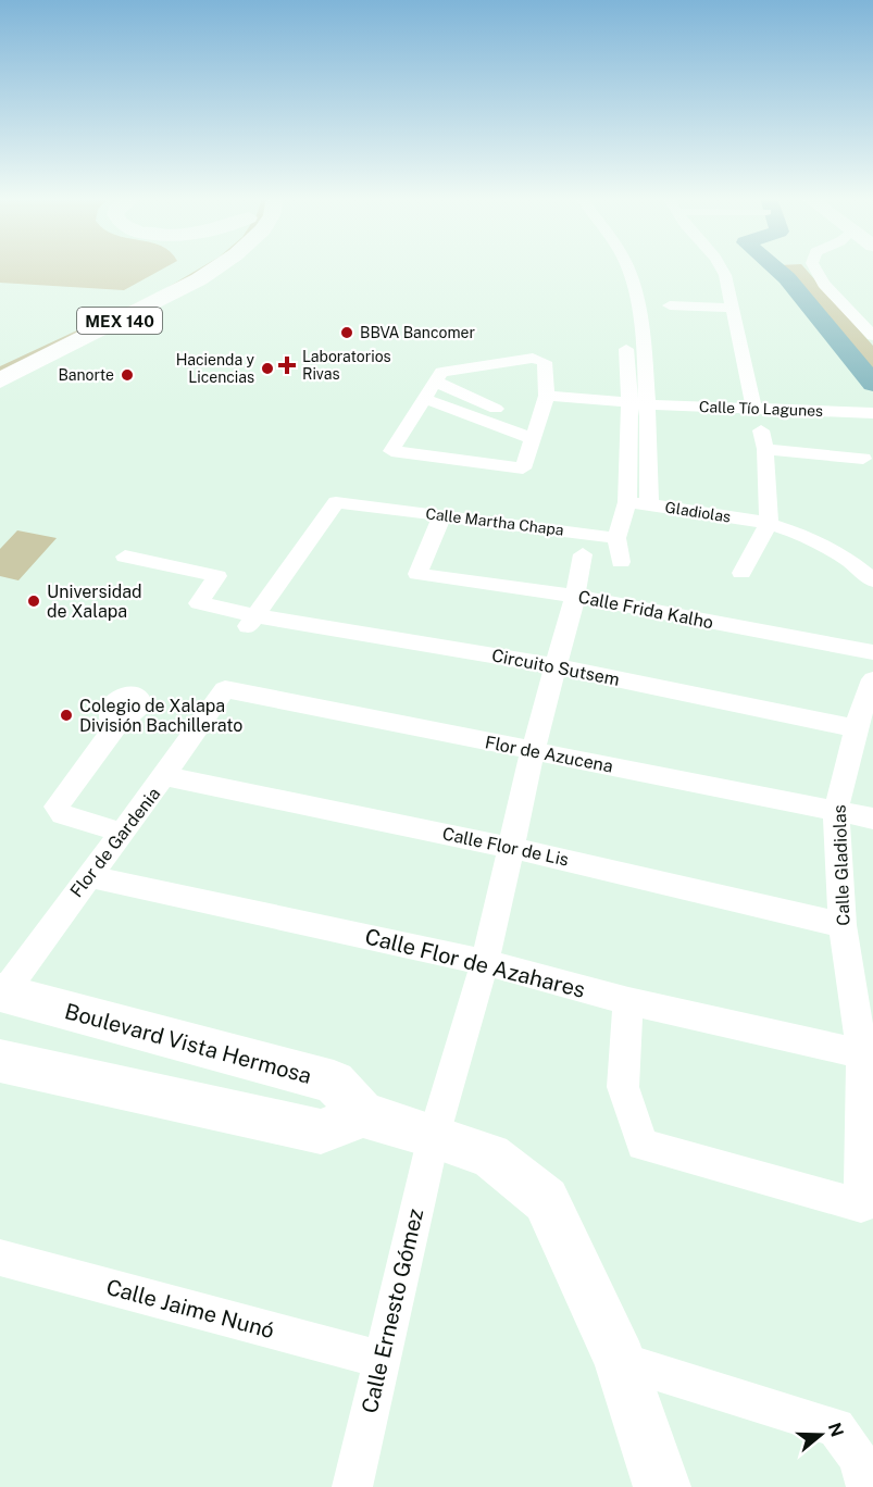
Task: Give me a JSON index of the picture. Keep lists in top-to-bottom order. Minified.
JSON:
{"streets":{"highway":["MEX 140"],"street":["Calle Tío Lagunes","Gladiolas","Calle Martha Chapa","Calle Frida Kalho","Circuito Sutsem","Flor de Azucena","Flor de Gardenia","Calle Flor de Lis","Calle Gladiolas","Calle Flor de Azahares","Boulevard Vista Hermosa","Calle Jaime Nunó","Calle Ernesto Gómez"]},"crossings":[["Calle Martha Chapa","Calle Frida Kalho"],["Calle Martha Chapa","Circuito Sutsem"],["Calle Frida Kalho","Calle Ernesto Gómez"],["Circuito Sutsem","Calle Gladiolas"],["Circuito Sutsem","Calle Ernesto Gómez"],["Flor de Azucena","Flor de Gardenia"],["Flor de Azucena","Calle Gladiolas"],["Flor de Azucena","Calle Ernesto Gómez"],["Flor de Gardenia","Calle Flor de Lis"],["Flor de Gardenia","Calle Flor de Azahares"],["Flor de Gardenia","Boulevard Vista Hermosa"],["Calle Flor de Lis","Calle Gladiolas"],["Calle Flor de Lis","Calle Ernesto Gómez"],["Calle Gladiolas","Calle Flor de Azahares"],["Calle Flor de Azahares","Calle Ernesto Gómez"],["Calle Jaime Nunó","Calle Ernesto Gómez"]],"places":{"other":["BBVA Bancomer","Hacienda y Licencias","Banorte","Universidad de Xalapa","Colegio de Xalapa División Bachillerato"],"health":["Laboratorios Rivas"]},"north":"right"}
